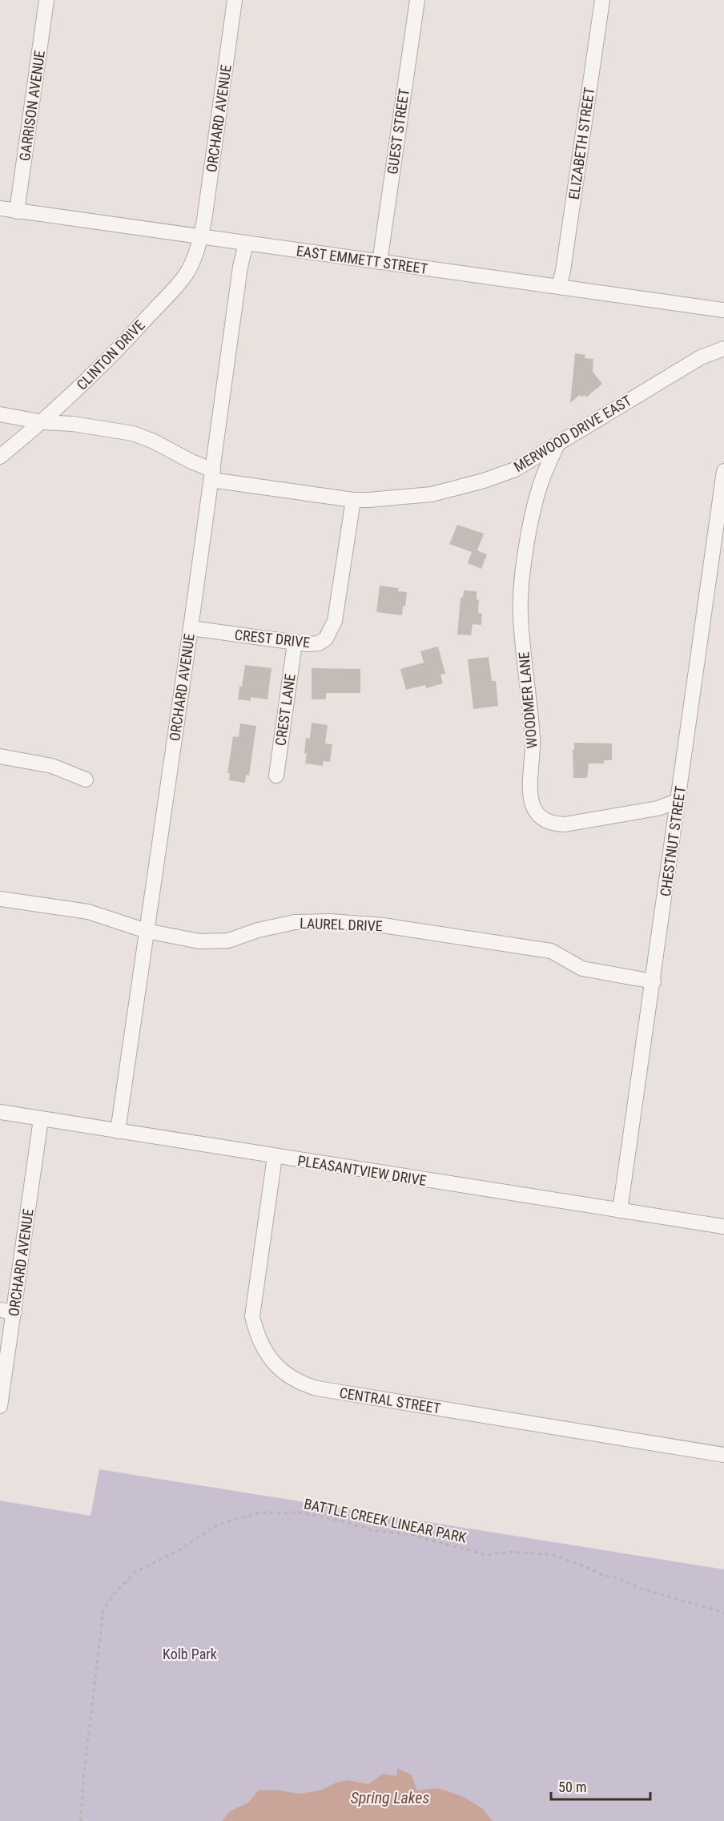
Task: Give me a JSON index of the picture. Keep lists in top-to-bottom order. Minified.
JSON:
{"streets":{"street":["GARRISON AVENUE","ORCHARD AVENUE","GUEST STREET","ELIZABETH STREET","EAST EMMETT STREET","CLINTON DRIVE","MERWOOD DRIVE EAST","CREST DRIVE","WOODMER LANE","CREST LANE","CHESTNUT STREET","LAUREL DRIVE","PLEASANTVIEW DRIVE","CENTRAL STREET"],"path":["BATTLE CREEK LINEAR PARK"]},"crossings":[["GARRISON AVENUE","EAST EMMETT STREET"],["ORCHARD AVENUE","EAST EMMETT STREET"],["ORCHARD AVENUE","CLINTON DRIVE"],["ORCHARD AVENUE","MERWOOD DRIVE EAST"],["ORCHARD AVENUE","CREST DRIVE"],["ORCHARD AVENUE","LAUREL DRIVE"],["ORCHARD AVENUE","PLEASANTVIEW DRIVE"],["GUEST STREET","EAST EMMETT STREET"],["ELIZABETH STREET","EAST EMMETT STREET"],["EAST EMMETT STREET","CLINTON DRIVE"],["CLINTON DRIVE","MERWOOD DRIVE EAST"],["MERWOOD DRIVE EAST","CREST DRIVE"],["MERWOOD DRIVE EAST","WOODMER LANE"],["CREST DRIVE","CREST LANE"],["WOODMER LANE","CHESTNUT STREET"],["CHESTNUT STREET","LAUREL DRIVE"],["CHESTNUT STREET","PLEASANTVIEW DRIVE"],["PLEASANTVIEW DRIVE","CENTRAL STREET"]],"water":["Spring Lakes"],"parks":["Kolb Park"],"scale_bar":"50 m"}
